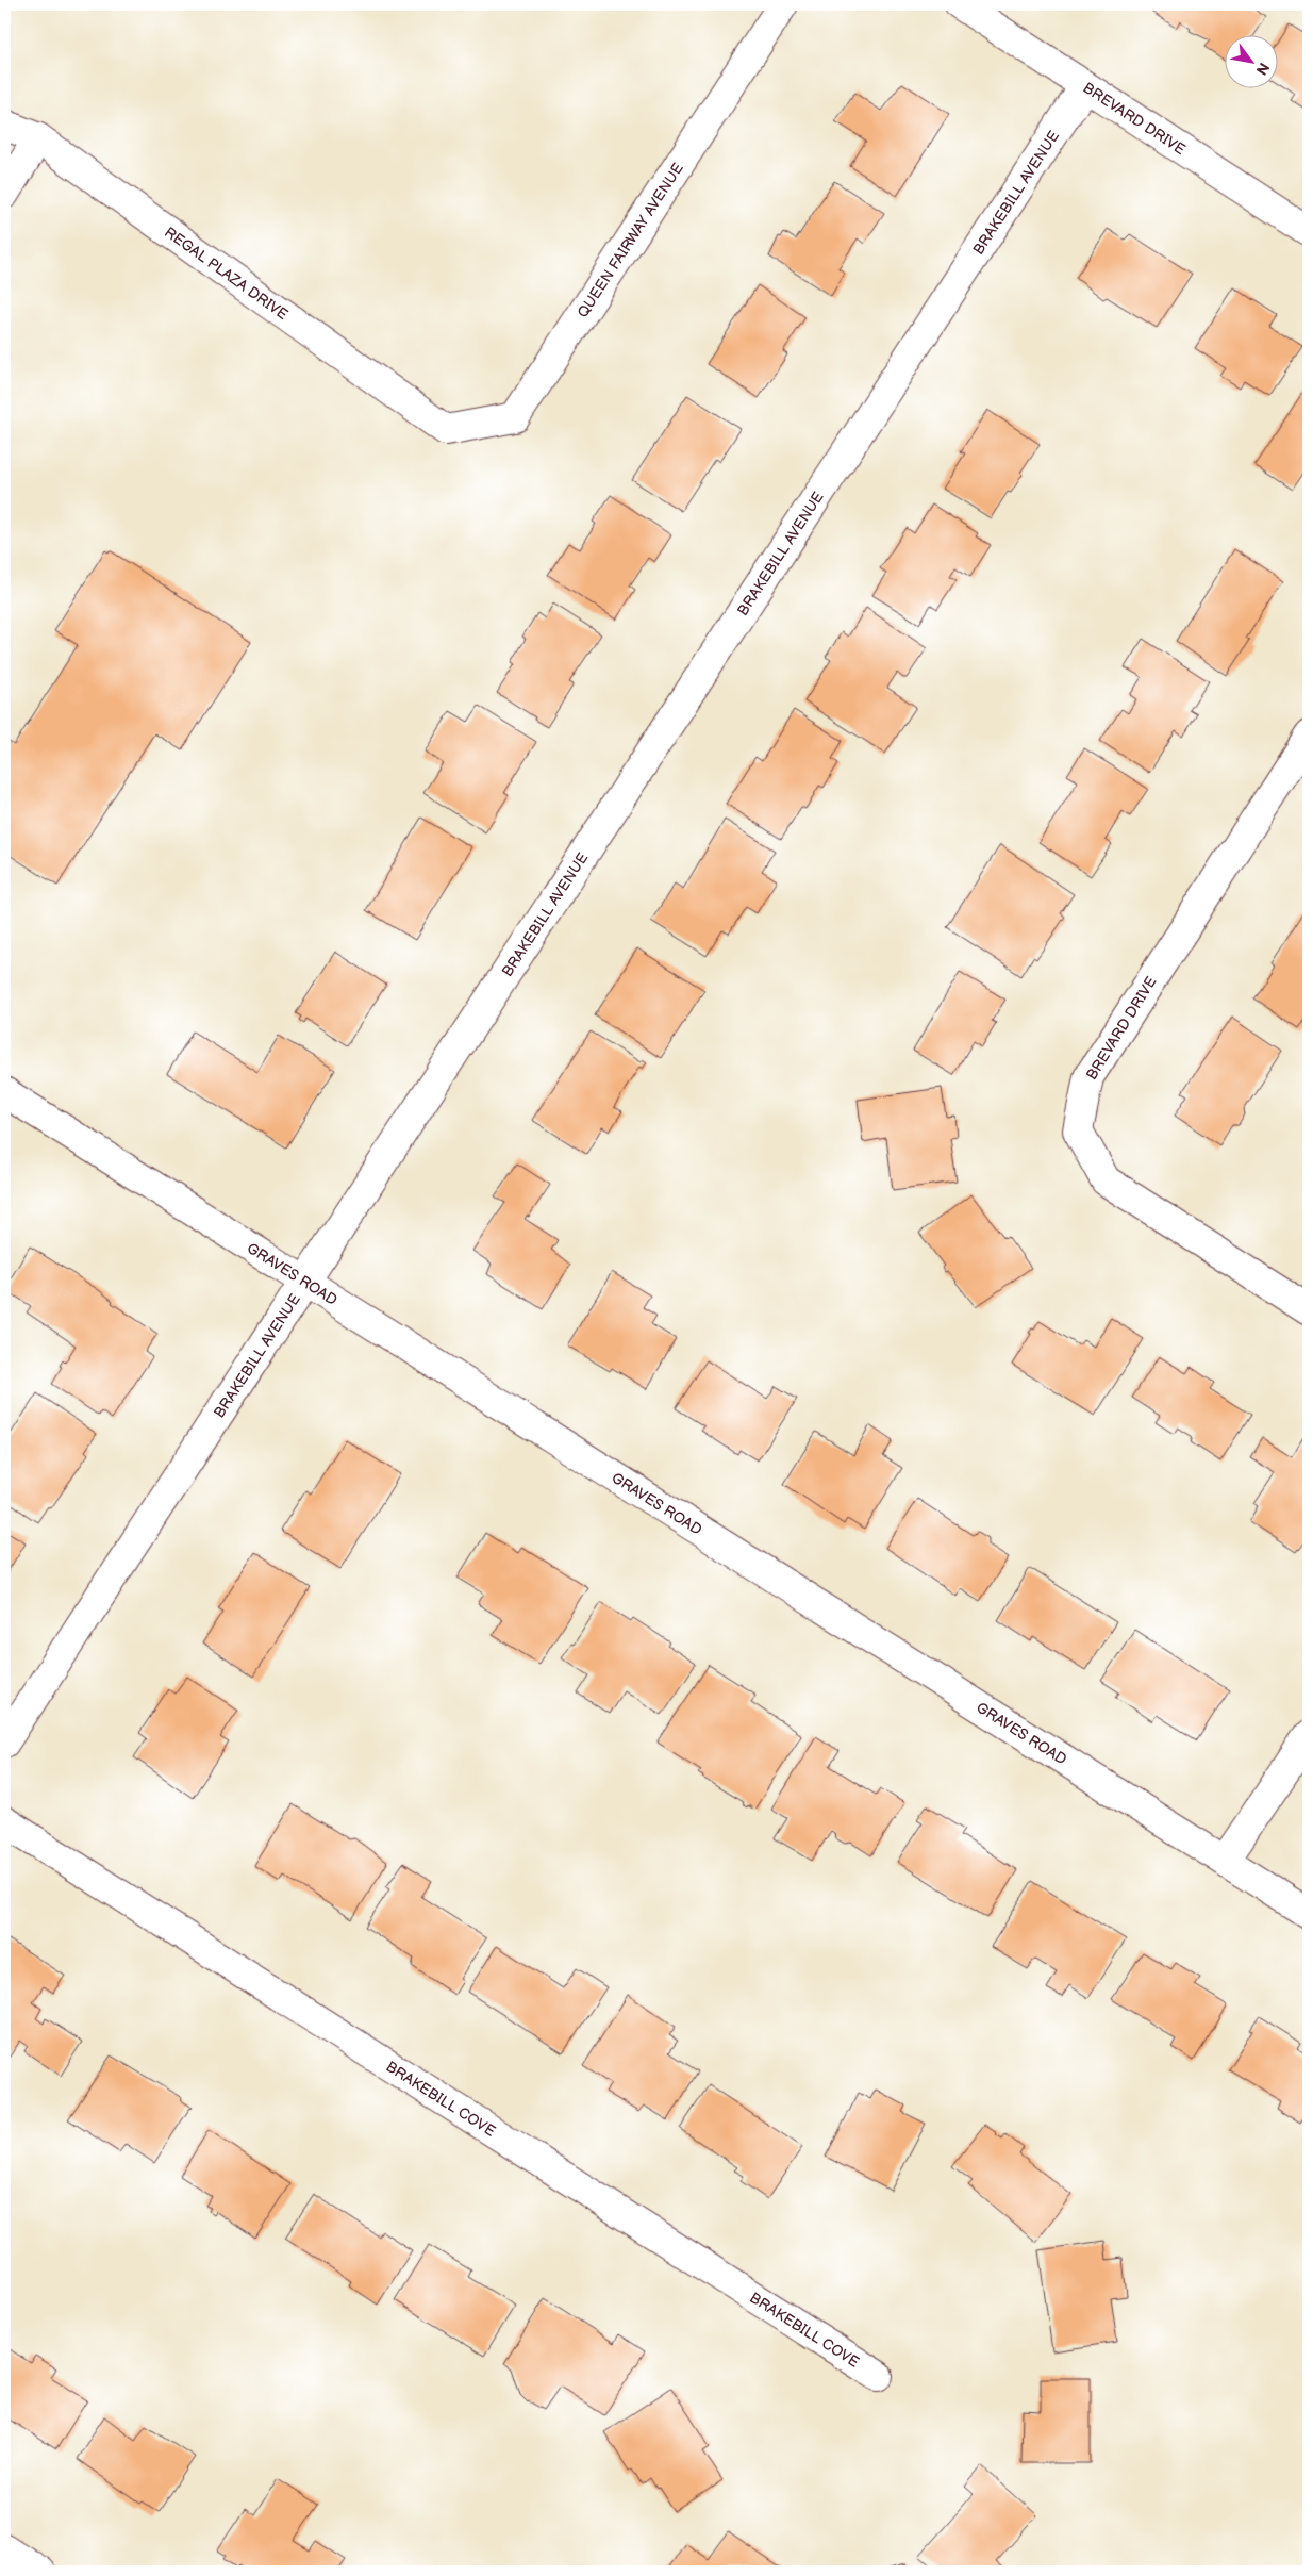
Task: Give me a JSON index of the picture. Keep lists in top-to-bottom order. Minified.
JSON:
{"streets":{"street":["BREVARD DRIVE","BRAKEBILL AVENUE","QUEEN FAIRWAY AVENUE","REGAL PLAZA DRIVE","GRAVES ROAD","BRAKEBILL COVE"]},"crossings":[["BREVARD DRIVE","BRAKEBILL AVENUE"],["BRAKEBILL AVENUE","GRAVES ROAD"],["QUEEN FAIRWAY AVENUE","REGAL PLAZA DRIVE"]],"north":"bottom right"}
